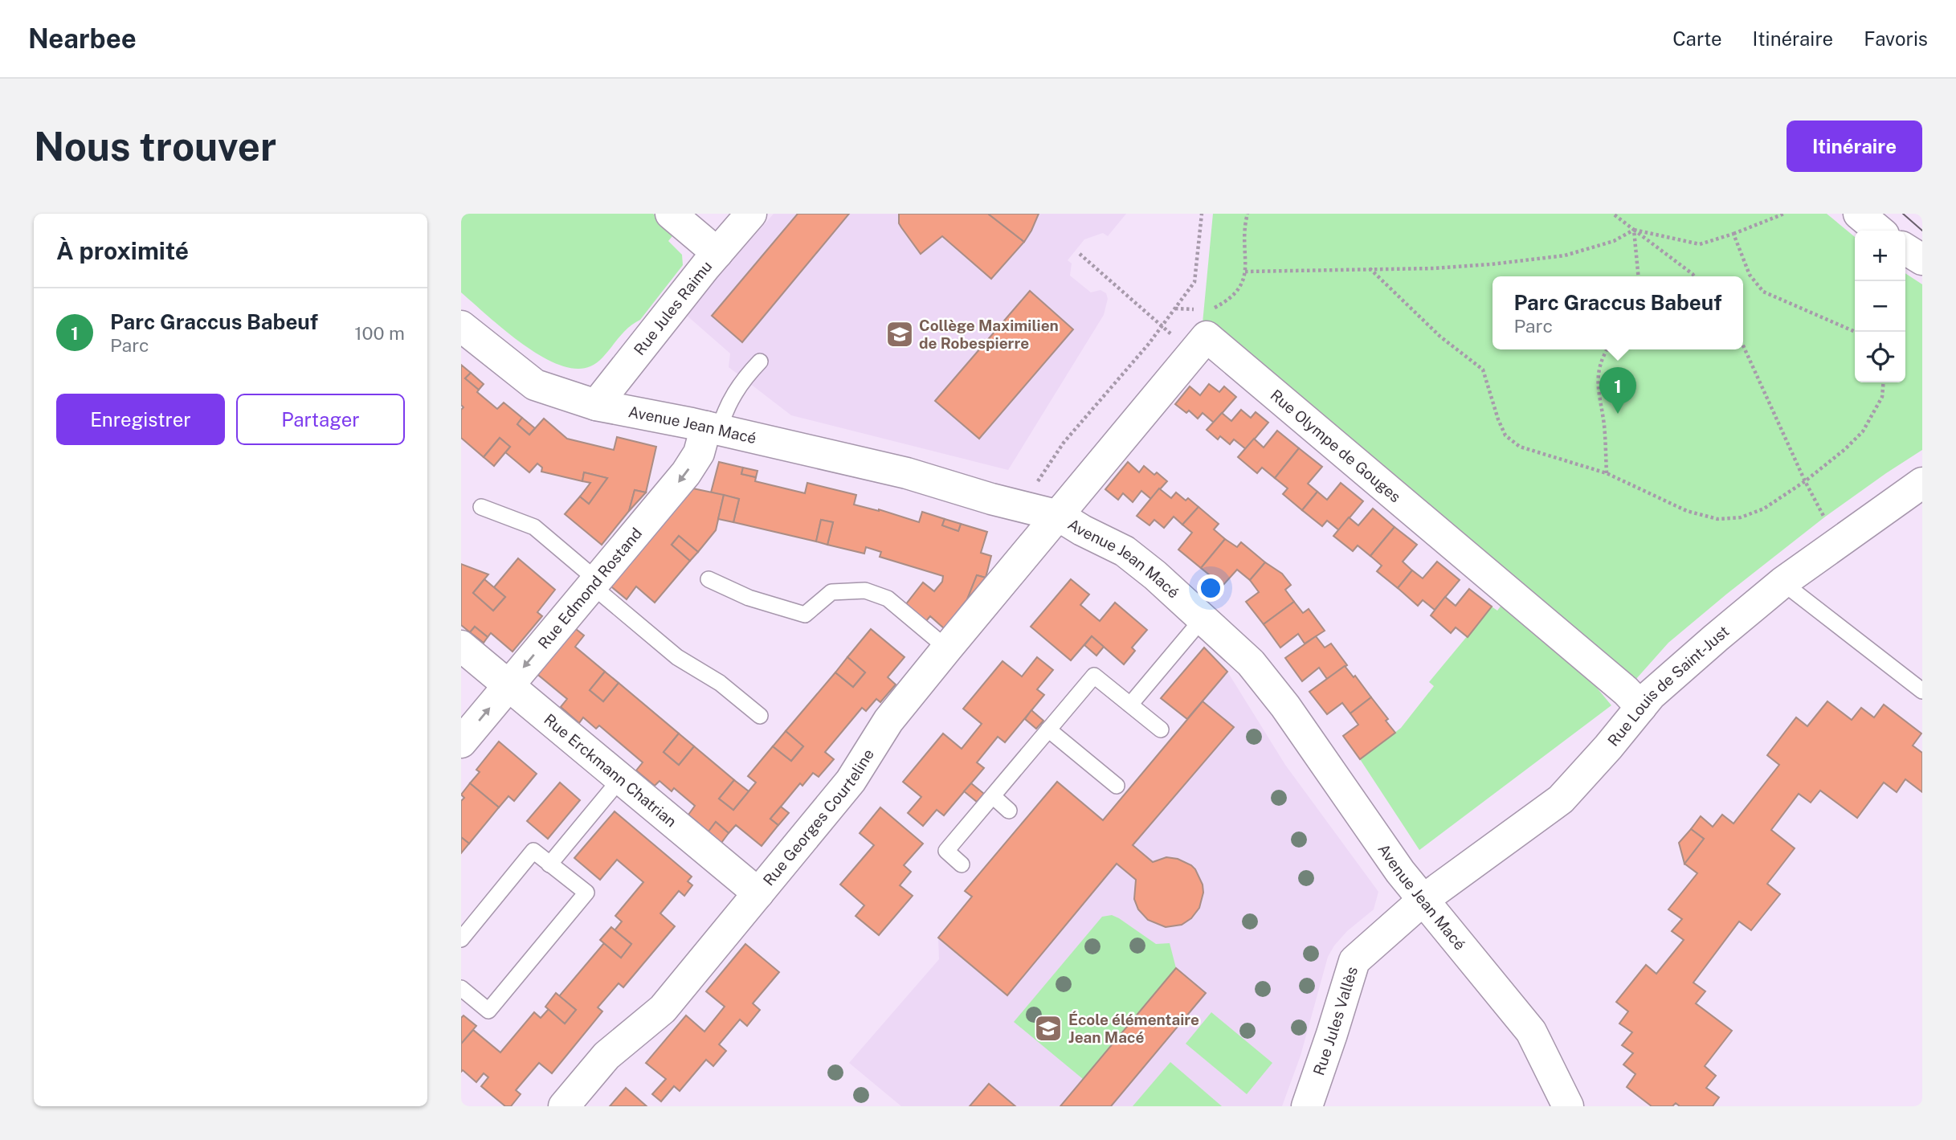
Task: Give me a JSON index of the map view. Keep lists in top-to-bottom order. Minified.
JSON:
{"streets":{"street":["Rue Jules Raimu","Avenue Jean Macé","Rue Olympe de Gouges","Rue Edmond Rostand","Rue Louis de Saint-Just","Rue Erckmann Chatrian","Rue Georges Courteline","Rue Jules Vallès"]},"crossings":[["Rue Jules Raimu","Avenue Jean Macé"],["Avenue Jean Macé","Rue Olympe de Gouges"],["Avenue Jean Macé","Rue Edmond Rostand"],["Avenue Jean Macé","Rue Louis de Saint-Just"],["Avenue Jean Macé","Rue Georges Courteline"],["Avenue Jean Macé","Rue Jules Vallès"],["Rue Olympe de Gouges","Rue Louis de Saint-Just"],["Rue Olympe de Gouges","Rue Georges Courteline"],["Rue Edmond Rostand","Rue Erckmann Chatrian"],["Rue Louis de Saint-Just","Rue Jules Vallès"],["Rue Erckmann Chatrian","Rue Georges Courteline"]],"places":{"school or university":["Collège Maximilien de Robespierre","École élémentaire Jean Macé"]},"page":{"header":"Nearbee","nav":["Carte","Itinéraire","Favoris"],"buttons":["Itinéraire",["Enregistrer","Partager"]],"title":"Nous trouver","heading":"À proximité","map_buttons":["+","−"],"popup":["Parc Graccus Babeuf","Parc"],"list":[{"mark":"1","name":"Parc Graccus Babeuf","note":"Parc","value":"100 m"}],"pins":"1"}}
